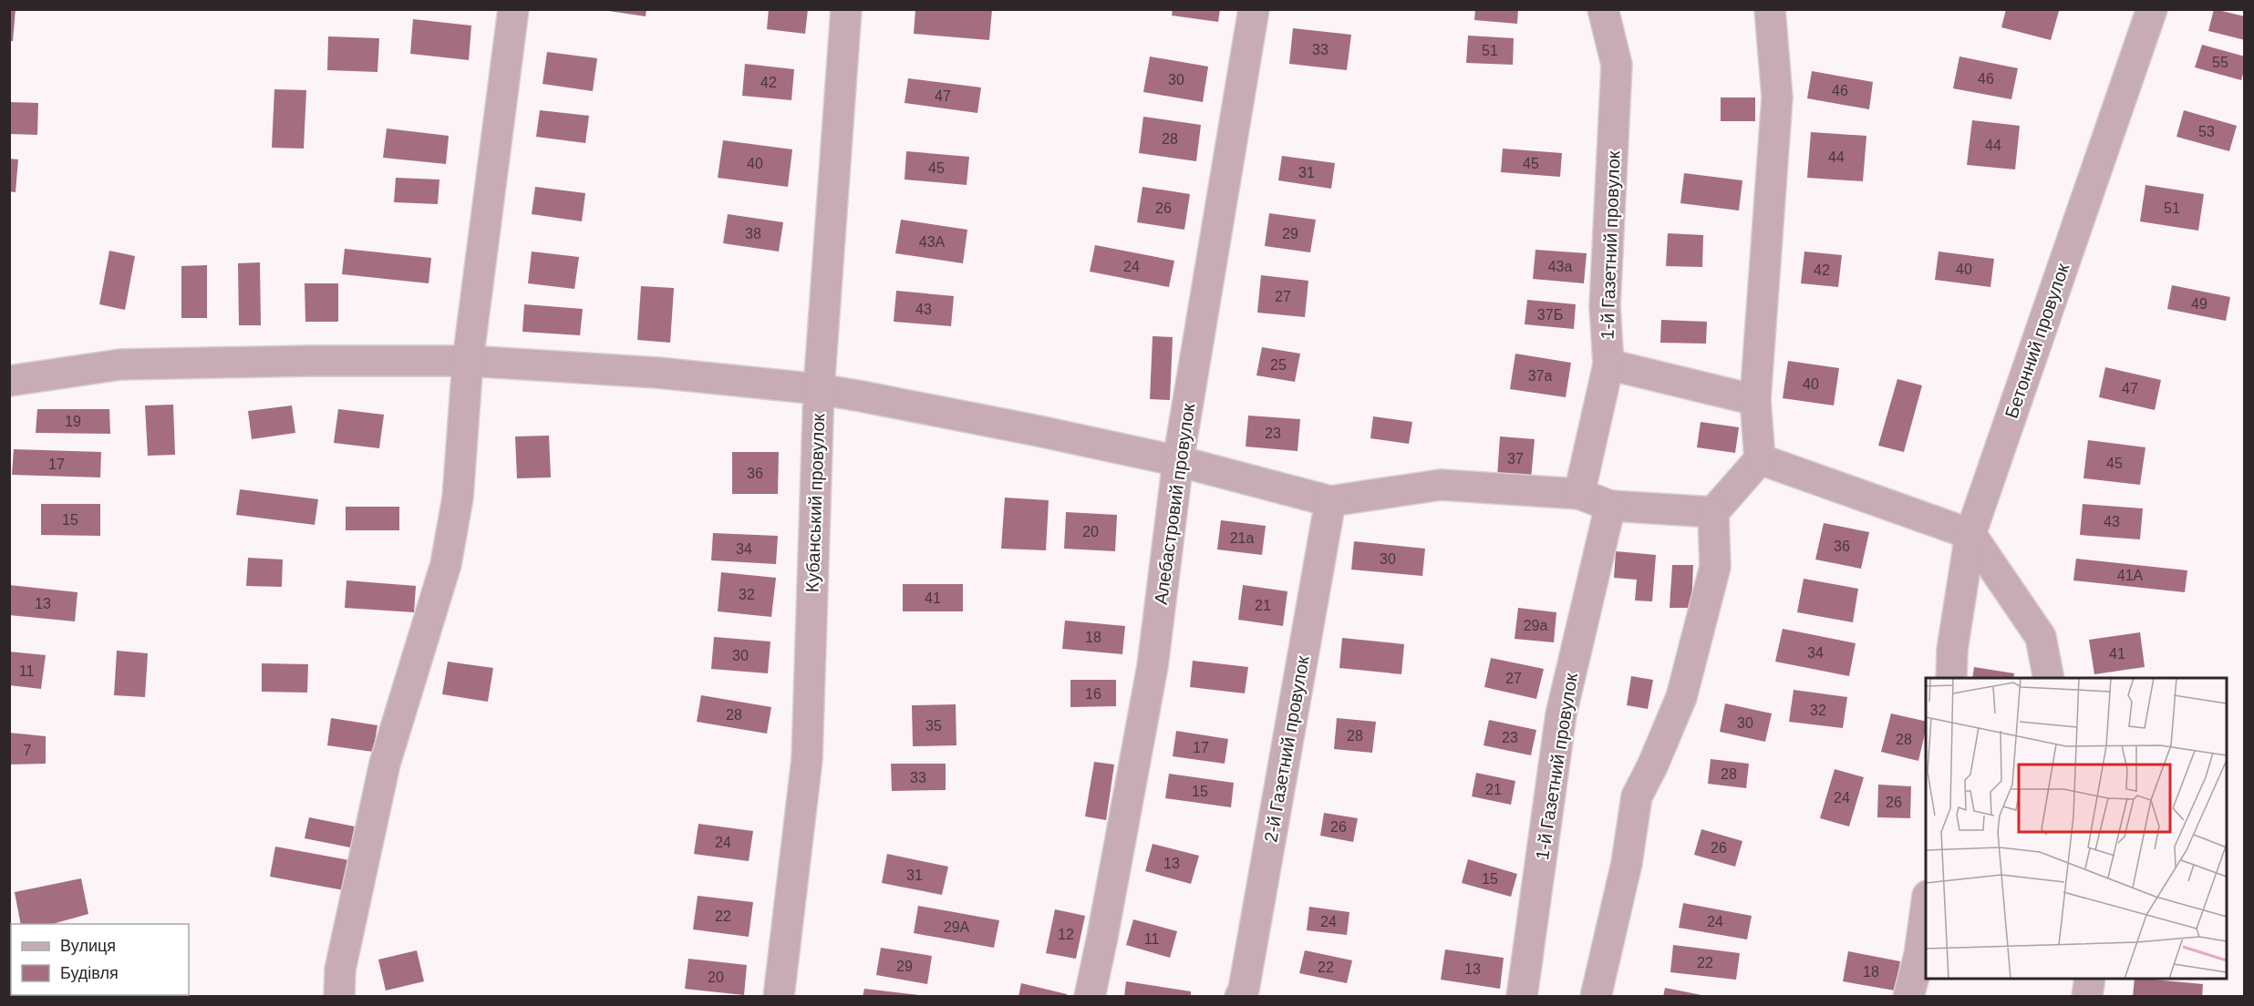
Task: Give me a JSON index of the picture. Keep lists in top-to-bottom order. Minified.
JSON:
{"streets":{"street":["1-й Газетний провулок","Бетонний провулок","Кубанський провулок","Алебастровий провулок","2-й Газетний провулок"]},"house_numbers":["33","51","55","46","30","42","46","47","53","28","44","44","40","45","45","31","26","51","38","29","43А","24","43а","40","42","27","49","43","37Б","25","37а","40","47","19","23","37","45","17","36","15","43","20","21а","36","34","30","41А","32","41","13","21","29а","18","34","41","30","11","27","16","32","28","30","35","28","23","28","17","7","28","33","21","15","24","26","26","24","26","13","31","15","22","24","24","29А","12","11","22","29","22","13","18","20"],"legend":["Вулиця","Будівля"]}
